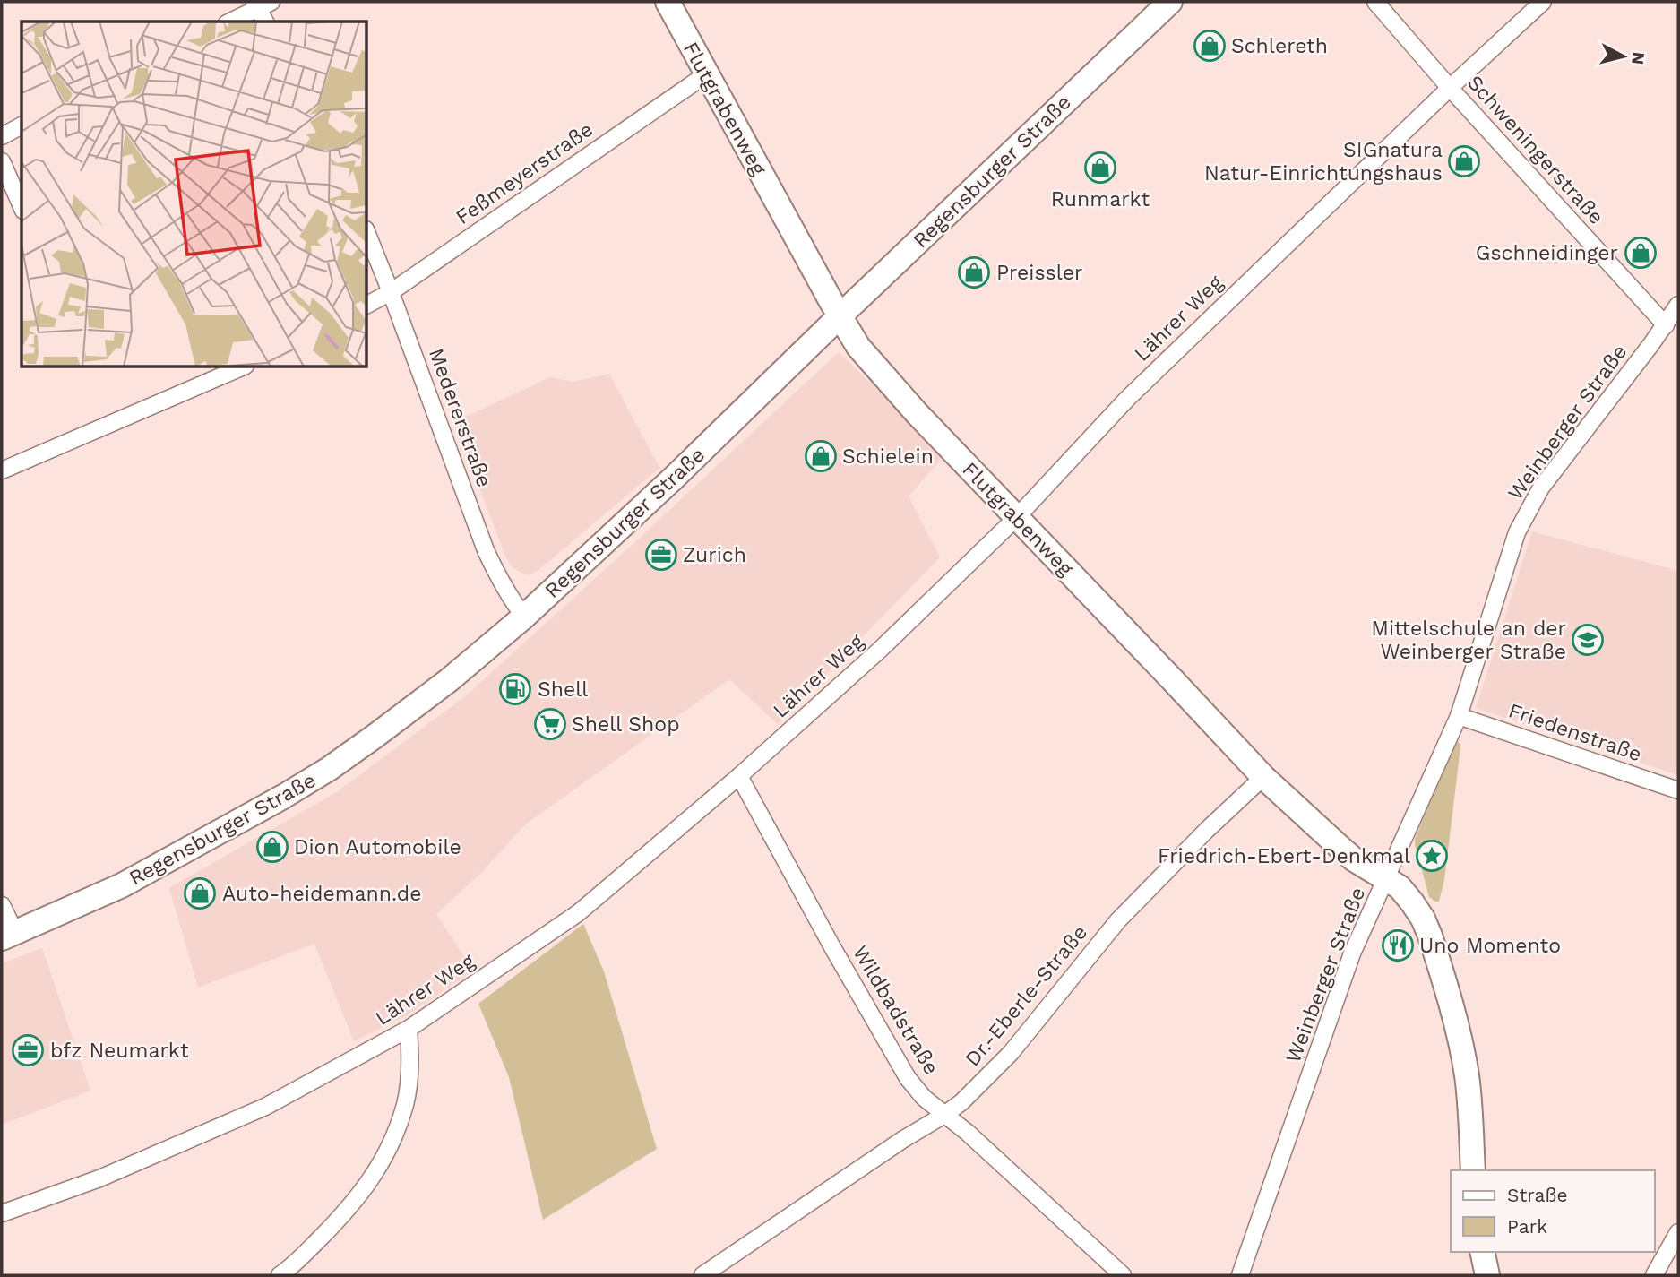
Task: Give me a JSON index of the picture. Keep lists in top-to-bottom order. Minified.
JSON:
{"streets":{"street":["Flutgrabenweg","Schweningerstraße","Regensburger Straße","Feßmeyerstraße","Lährer Weg","Medererstraße","Weinberger Straße","Friedenstraße","Dr.-Eberle-Straße","Wildbadstraße"]},"crossings":[["Flutgrabenweg","Regensburger Straße"],["Flutgrabenweg","Feßmeyerstraße"],["Flutgrabenweg","Lährer Weg"],["Flutgrabenweg","Weinberger Straße"],["Flutgrabenweg","Dr.-Eberle-Straße"],["Schweningerstraße","Lährer Weg"],["Schweningerstraße","Weinberger Straße"],["Regensburger Straße","Medererstraße"],["Feßmeyerstraße","Medererstraße"],["Lährer Weg","Wildbadstraße"],["Weinberger Straße","Friedenstraße"],["Dr.-Eberle-Straße","Wildbadstraße"]],"places":{"shop":["Schlereth","SIGnatura Natur-Einrichtungshaus","Runmarkt","Gschneidinger","Preissler","Schielein","Dion Automobile","Auto-heidemann.de"],"office":["Zurich","bfz Neumarkt"],"school or university":["Mittelschule an der Weinberger Straße"],"fuel station":["Shell"],"supermarket":["Shell Shop"],"place":["Friedrich-Ebert-Denkmal"],"restaurant":["Uno Momento"]},"legend":["Straße","Park"],"north":"right"}
